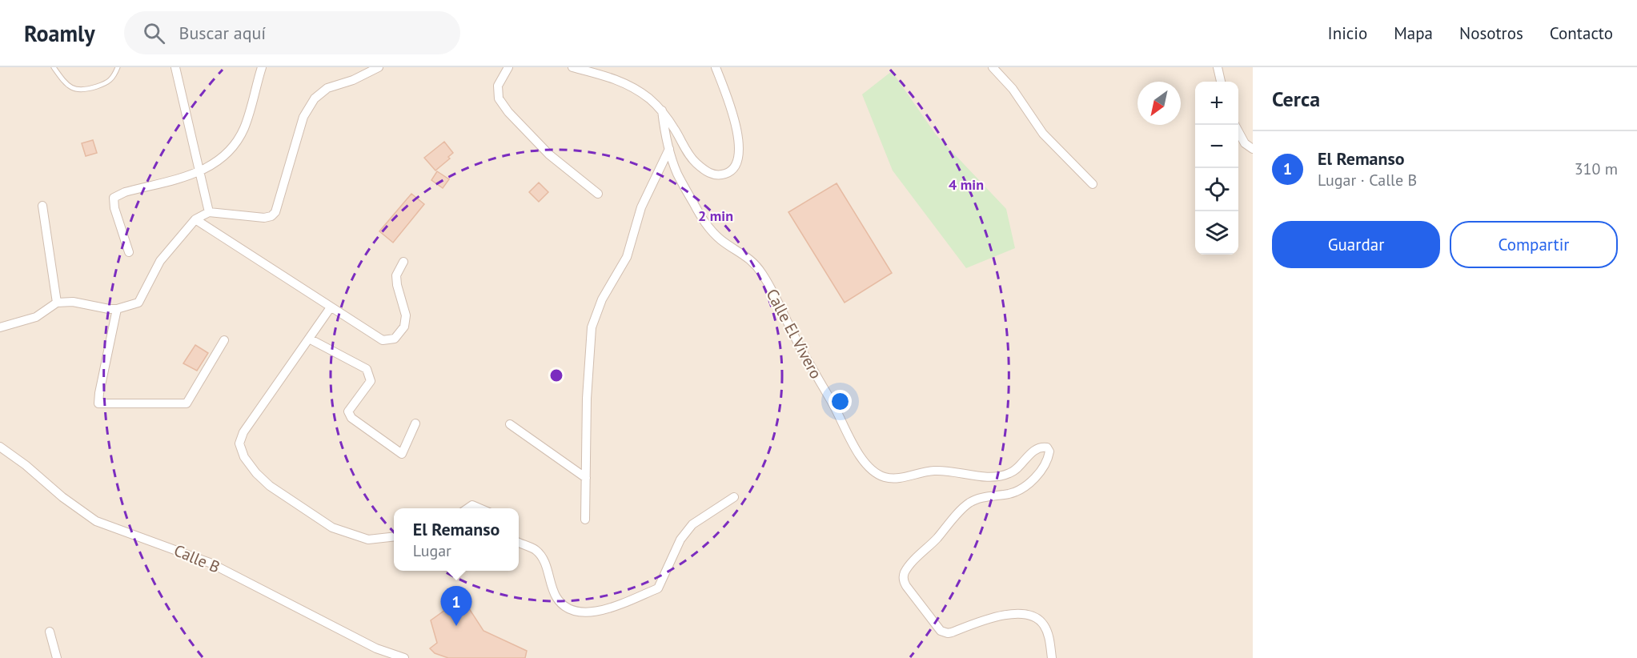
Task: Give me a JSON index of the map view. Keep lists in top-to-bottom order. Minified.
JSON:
{"streets":{"street":["Calle El Vivero","Calle B"]},"north":"bottom left","page":{"header":"Roamly","search":"Buscar aquí","nav":["Inicio","Mapa","Nosotros","Contacto"],"heading":"Cerca","map_buttons":["+","−"],"list":[{"mark":"1","name":"El Remanso","note":"Lugar · Calle B","value":"310 m"}],"buttons":["Guardar","Compartir"],"popup":["El Remanso","Lugar"],"pins":"1"},"rings":["4 min","2 min"]}
